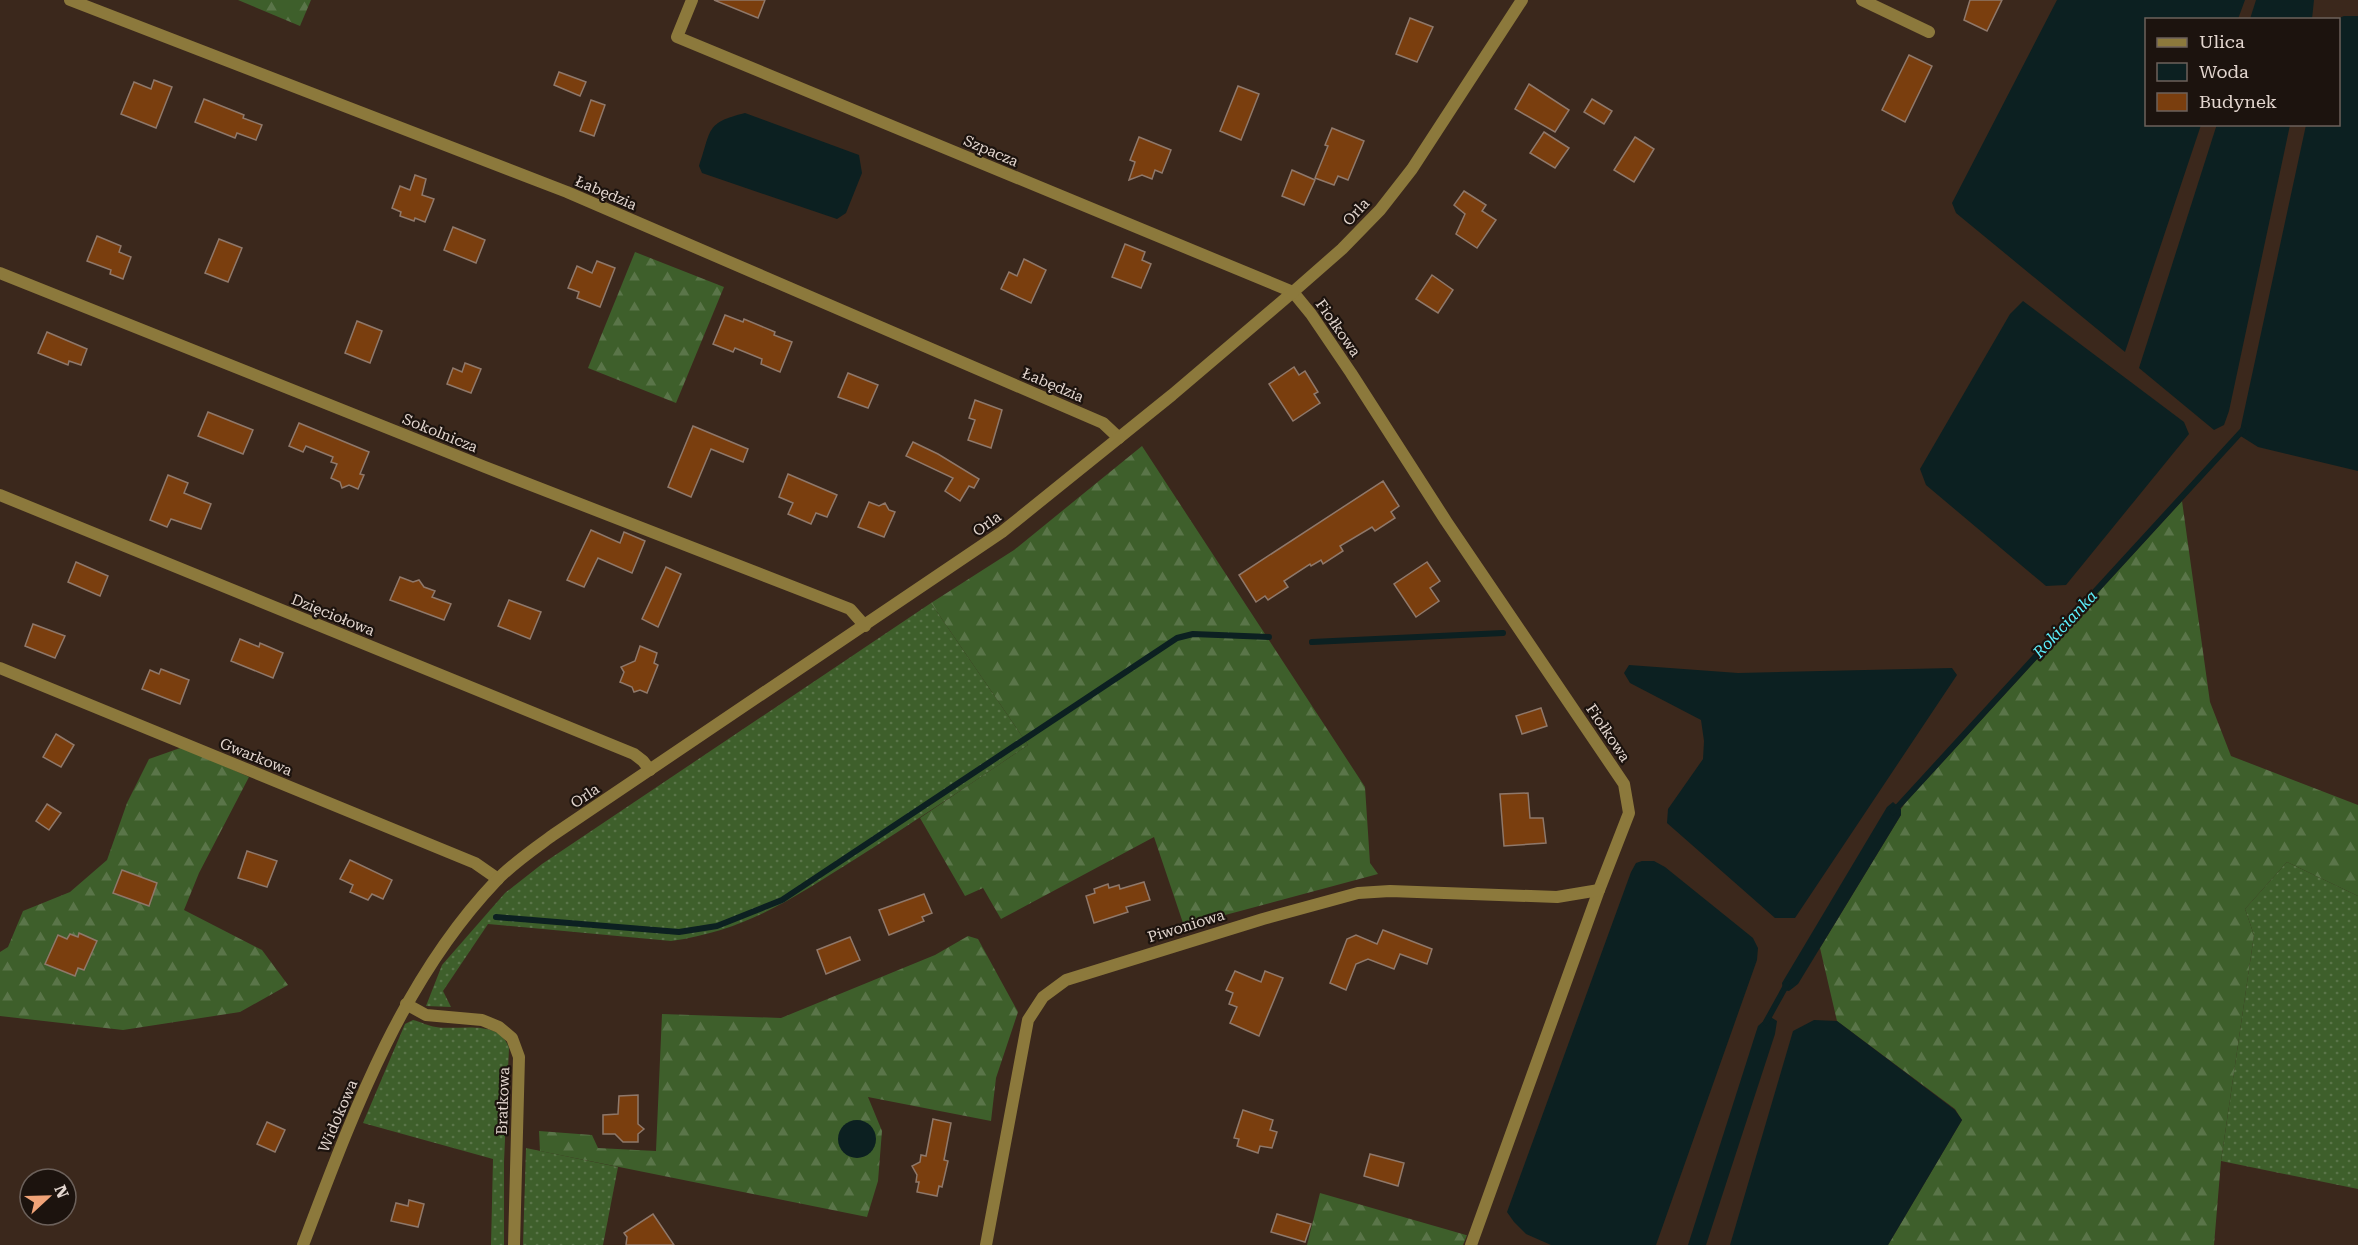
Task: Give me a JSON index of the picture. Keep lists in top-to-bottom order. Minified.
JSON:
{"streets":{"street":["Szpacza","Łabędzia","Orla","Fiołkowa","Sokolnicza","Dzięciołowa","Gwarkowa","Piwoniowa","Bratkowa","Widokowa"]},"crossings":[["Szpacza","Orla"],["Szpacza","Fiołkowa"],["Łabędzia","Orla"],["Orla","Fiołkowa"],["Orla","Sokolnicza"],["Orla","Dzięciołowa"],["Orla","Gwarkowa"],["Orla","Bratkowa"],["Orla","Widokowa"],["Fiołkowa","Piwoniowa"],["Bratkowa","Widokowa"]],"water":["Rokicianka"],"legend":["Ulica","Woda","Budynek"],"north":"right"}
